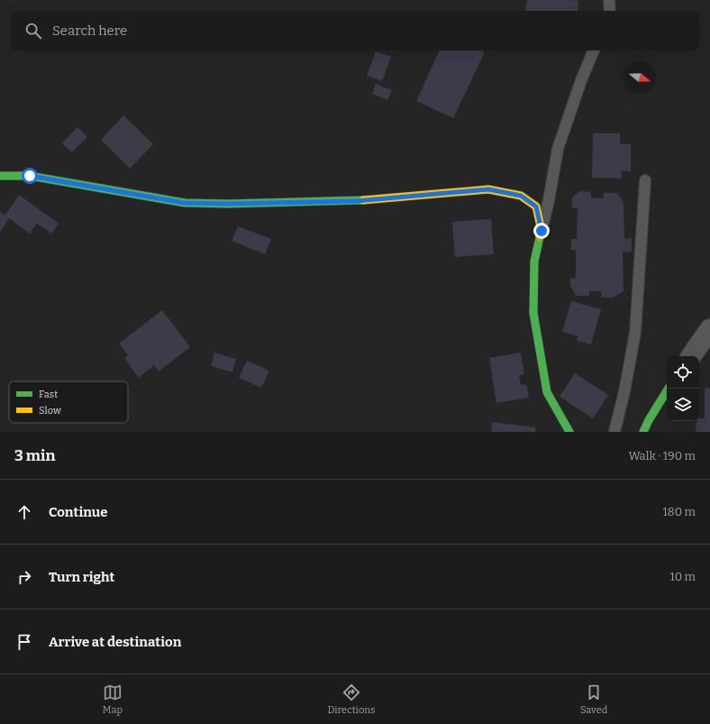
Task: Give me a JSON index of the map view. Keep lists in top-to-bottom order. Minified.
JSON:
{"legend":["Fast","Slow"],"north":"right","page":{"search":"Search here","heading":["3 min","Walk · 190 m"],"list":[["Continue","180 m"],["Turn right","10 m"],"Arrive at destination"],"nav":["Map","Directions","Saved"]}}
